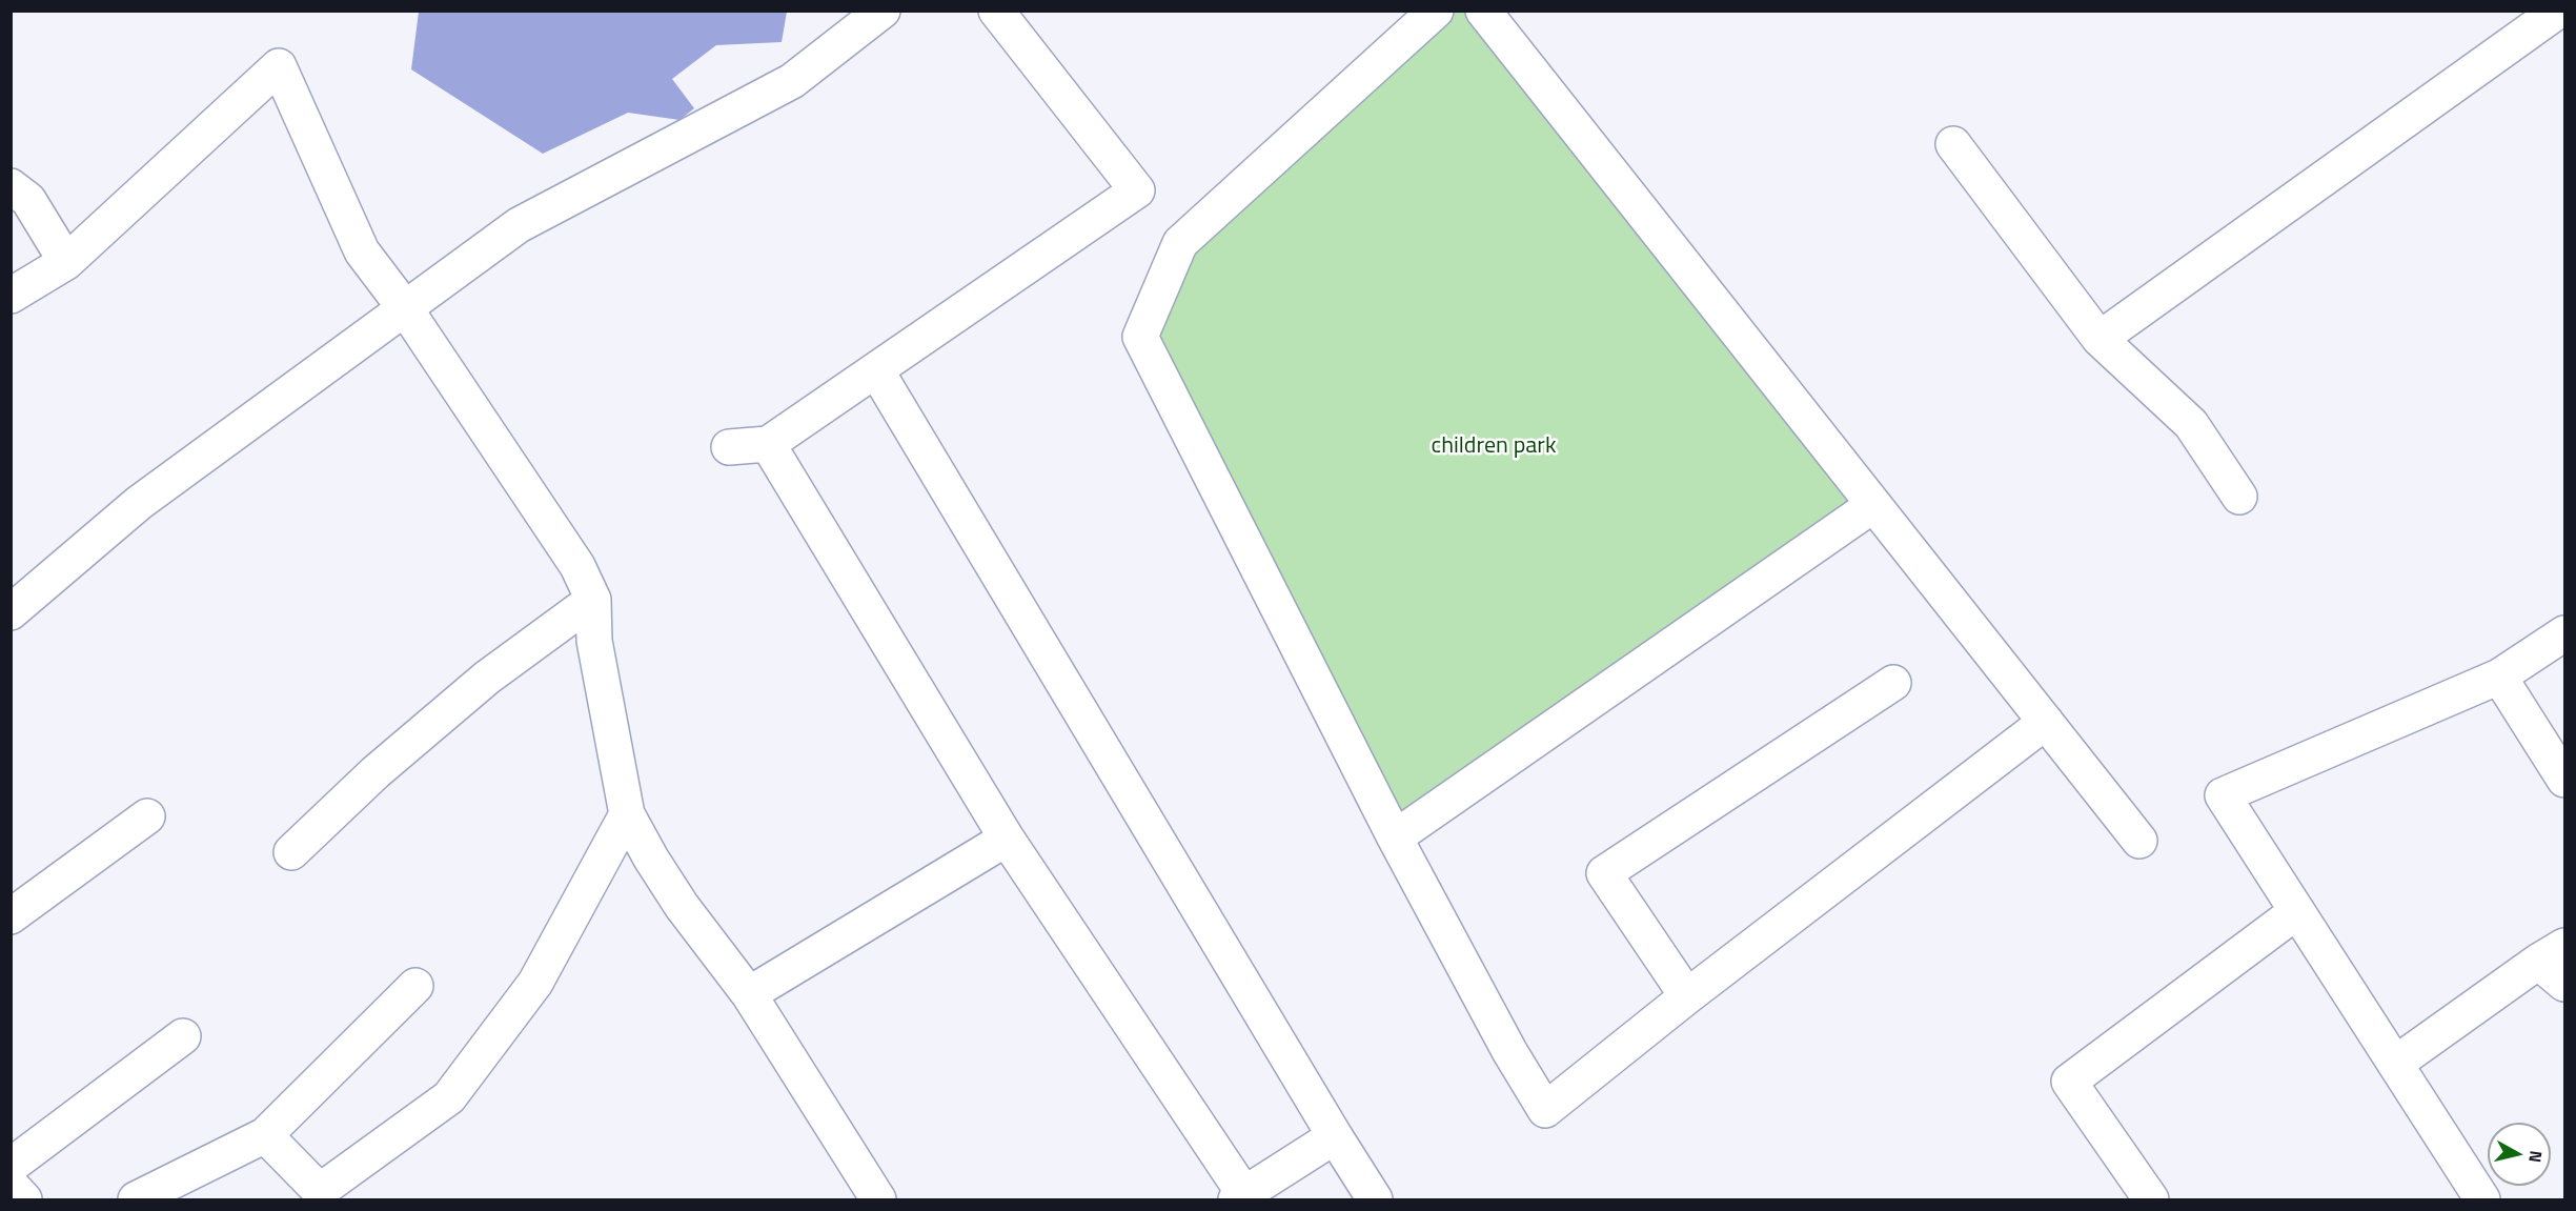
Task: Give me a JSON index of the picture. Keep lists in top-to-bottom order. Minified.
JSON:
{"parks":["children park"],"north":"right"}
